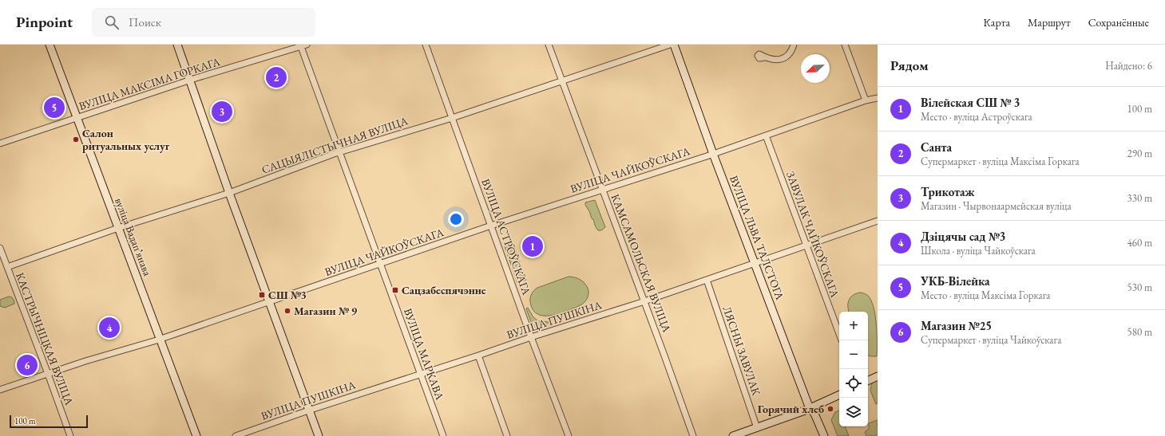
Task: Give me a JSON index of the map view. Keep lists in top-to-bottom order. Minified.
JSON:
{"streets":{"main road":["вуліца Вадапʼянава","ВУЛІЦА ЛЬВА ТАЛСТОГА"],"street":["ВУЛІЦА МАКСІМА ГОРКАГА","САЦЫЯЛІСТЫЧНАЯ ВУЛІЦА","ВУЛІЦА ЧАЙКОЎСКАГА","ЗАВУЛАК ЧАЙКОЎСКАГА","ВУЛІЦА АСТРОЎСКАГА","КАМСАМОЛЬСКАЯ ВУЛІЦА","ВУЛІЦА ПУШКІНА","КАСТРЫЧНІЦКАЯ ВУЛІЦА","ЛЯСНЫ ЗАВУЛАК","ВУЛІЦА МАРКАВА"]},"crossings":[["ВУЛІЦА МАКСІМА ГОРКАГА","вуліца Вадапʼянава"],["ВУЛІЦА МАКСІМА ГОРКАГА","ВУЛІЦА МАРКАВА"],["САЦЫЯЛІСТЫЧНАЯ ВУЛІЦА","вуліца Вадапʼянава"],["САЦЫЯЛІСТЫЧНАЯ ВУЛІЦА","ВУЛІЦА АСТРОЎСКАГА"],["САЦЫЯЛІСТЫЧНАЯ ВУЛІЦА","КАМСАМОЛЬСКАЯ ВУЛІЦА"],["САЦЫЯЛІСТЫЧНАЯ ВУЛІЦА","КАСТРЫЧНІЦКАЯ ВУЛІЦА"],["САЦЫЯЛІСТЫЧНАЯ ВУЛІЦА","ВУЛІЦА МАРКАВА"],["ВУЛІЦА ЧАЙКОЎСКАГА","ЗАВУЛАК ЧАЙКОЎСКАГА"],["ВУЛІЦА ЧАЙКОЎСКАГА","вуліца Вадапʼянава"],["ВУЛІЦА ЧАЙКОЎСКАГА","ВУЛІЦА АСТРОЎСКАГА"],["ВУЛІЦА ЧАЙКОЎСКАГА","ВУЛІЦА ЛЬВА ТАЛСТОГА"],["ВУЛІЦА ЧАЙКОЎСКАГА","КАМСАМОЛЬСКАЯ ВУЛІЦА"],["ВУЛІЦА ЧАЙКОЎСКАГА","КАСТРЫЧНІЦКАЯ ВУЛІЦА"],["ВУЛІЦА ЧАЙКОЎСКАГА","ВУЛІЦА МАРКАВА"],["ЗАВУЛАК ЧАЙКОЎСКАГА","ВУЛІЦА ПУШКІНА"],["ВУЛІЦА АСТРОЎСКАГА","ВУЛІЦА ПУШКІНА"],["ВУЛІЦА ЛЬВА ТАЛСТОГА","ВУЛІЦА ПУШКІНА"],["КАМСАМОЛЬСКАЯ ВУЛІЦА","ВУЛІЦА ПУШКІНА"],["ВУЛІЦА ПУШКІНА","ЛЯСНЫ ЗАВУЛАК"],["ВУЛІЦА ПУШКІНА","ВУЛІЦА МАРКАВА"]],"places":{"other":["Салон ритуальных услуг","Магазин № 9","Горячий хлеб"],"transit":["Сацзабеспячэнне","СШ №3"]},"scale_bar":"100 m","north":"bottom left","page":{"header":"Pinpoint","search":"Поиск","nav":["Карта","Маршрут","Сохранённые"],"heading":["Рядом","Найдено: 6"],"pins":["2","5","3","1","4","6"],"list":[{"mark":"1","name":"Вілейская СШ № 3","note":"Место · вуліца Астроўскага","value":"100 m"},{"mark":"2","name":"Санта","note":"Супермаркет · вуліца Максіма Горкага","value":"290 m"},{"mark":"3","name":"Трикотаж","note":"Магазин · Чырвонаармейская вуліца","value":"330 m"},{"mark":"4","name":"Дзіцячы сад №3","note":"Школа · вуліца Чайкоўскага","value":"460 m"},{"mark":"5","name":"УКБ-Вілейка","note":"Место · вуліца Максіма Горкага","value":"530 m"},{"mark":"6","name":"Магазин №25","note":"Супермаркет · вуліца Чайкоўскага","value":"580 m"}],"map_buttons":["+","−"],"scale":"100 m"}}
